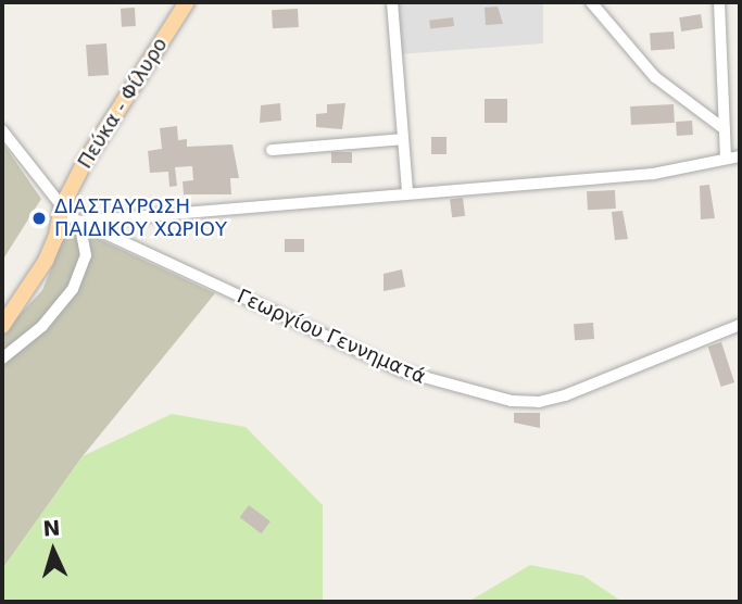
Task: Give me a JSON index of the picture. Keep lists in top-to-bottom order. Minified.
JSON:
{"streets":{"main road":["Πεύκα - Φίλυρο"],"street":["Γεωργίου Γεννηματά"]},"crossings":[["Πεύκα - Φίλυρο","Γεωργίου Γεννηματά"]],"places":["ΔΙΑΣΤΑΥΡΩΣΗ ΠΑΙΔΙΚΟΥ ΧΩΡΙΟΥ"],"north":"top"}
